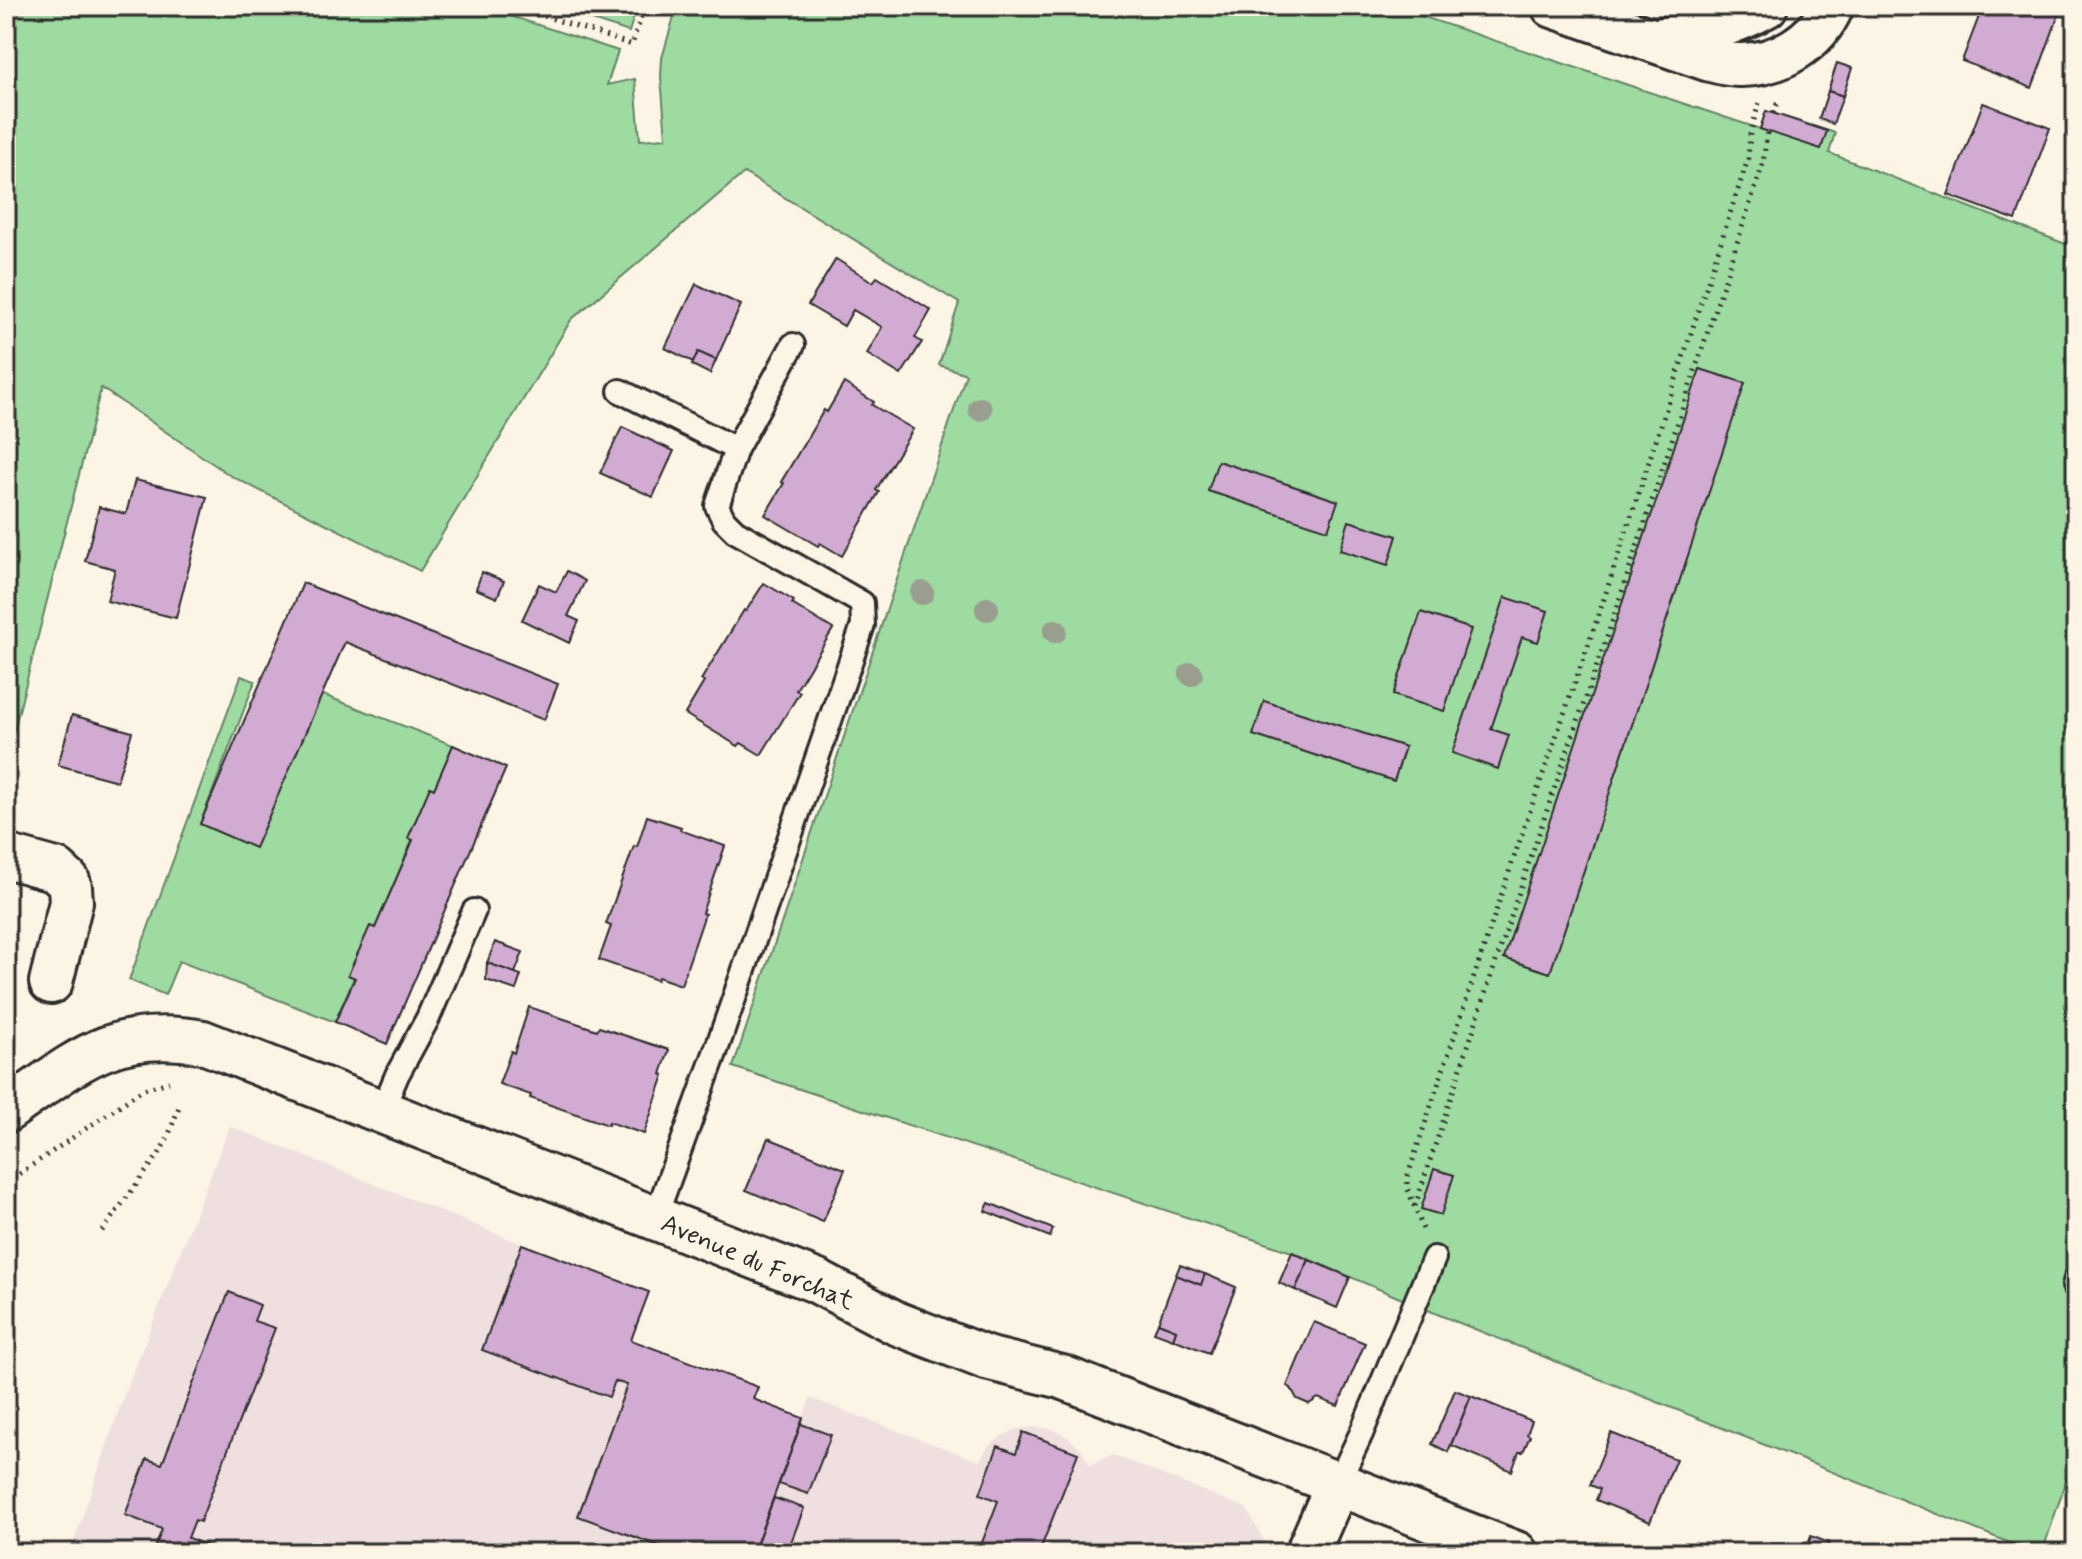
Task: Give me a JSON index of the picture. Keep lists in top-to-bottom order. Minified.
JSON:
{"streets":{"street":["Avenue du Forchat"]}}
